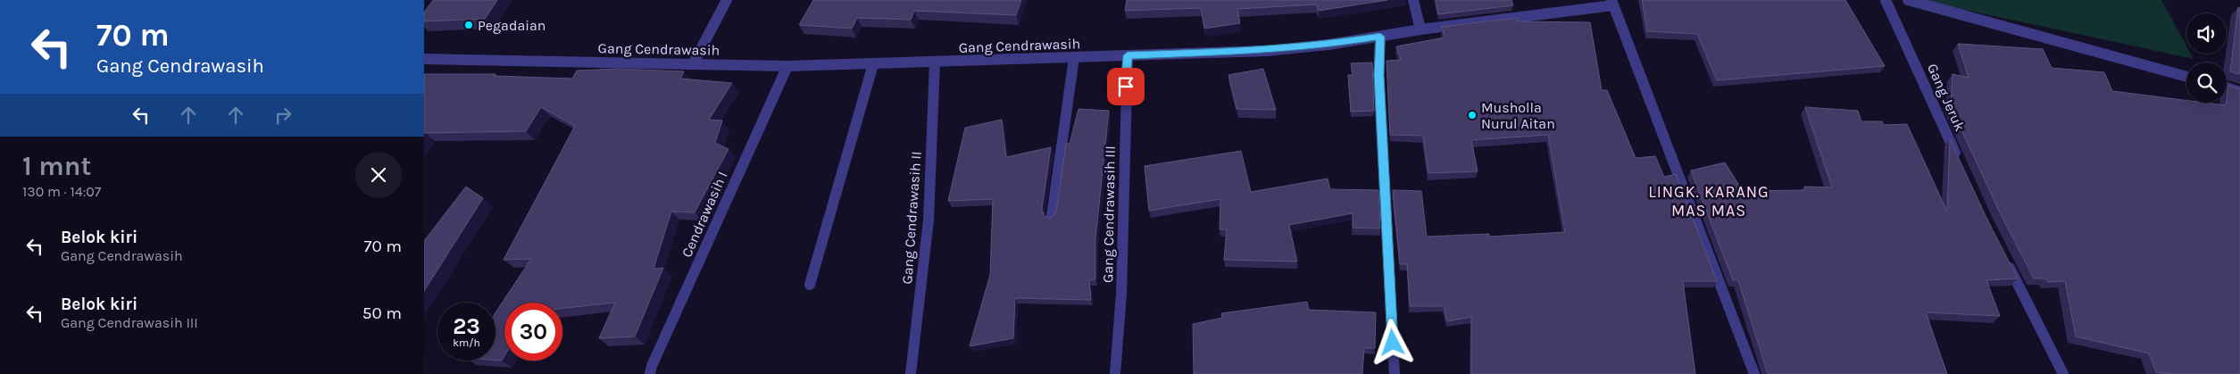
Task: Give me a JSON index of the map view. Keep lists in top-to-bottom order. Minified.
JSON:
{"streets":{"street":["Gang Cendrawasih","Gang Jeruk","Cendrawasih I","Gang Cendrawasih III","Gang Cendrawasih II"]},"crossings":[["Gang Cendrawasih","Cendrawasih I"],["Gang Cendrawasih","Gang Cendrawasih III"],["Gang Cendrawasih","Gang Cendrawasih II"]],"districts":["LINGK. KARANG MAS MAS"],"places":["Pegadaian","Musholla Nurul Aitan"],"page":{"turn":["70 m","Gang Cendrawasih"],"heading":["1 mnt","130 m · 14:07"],"list":[{"name":"Belok kiri","note":"Gang Cendrawasih","value":"70 m"},{"name":"Belok kiri","note":"Gang Cendrawasih III","value":"50 m"}],"speed":"23 km/h","limit":"30"}}
